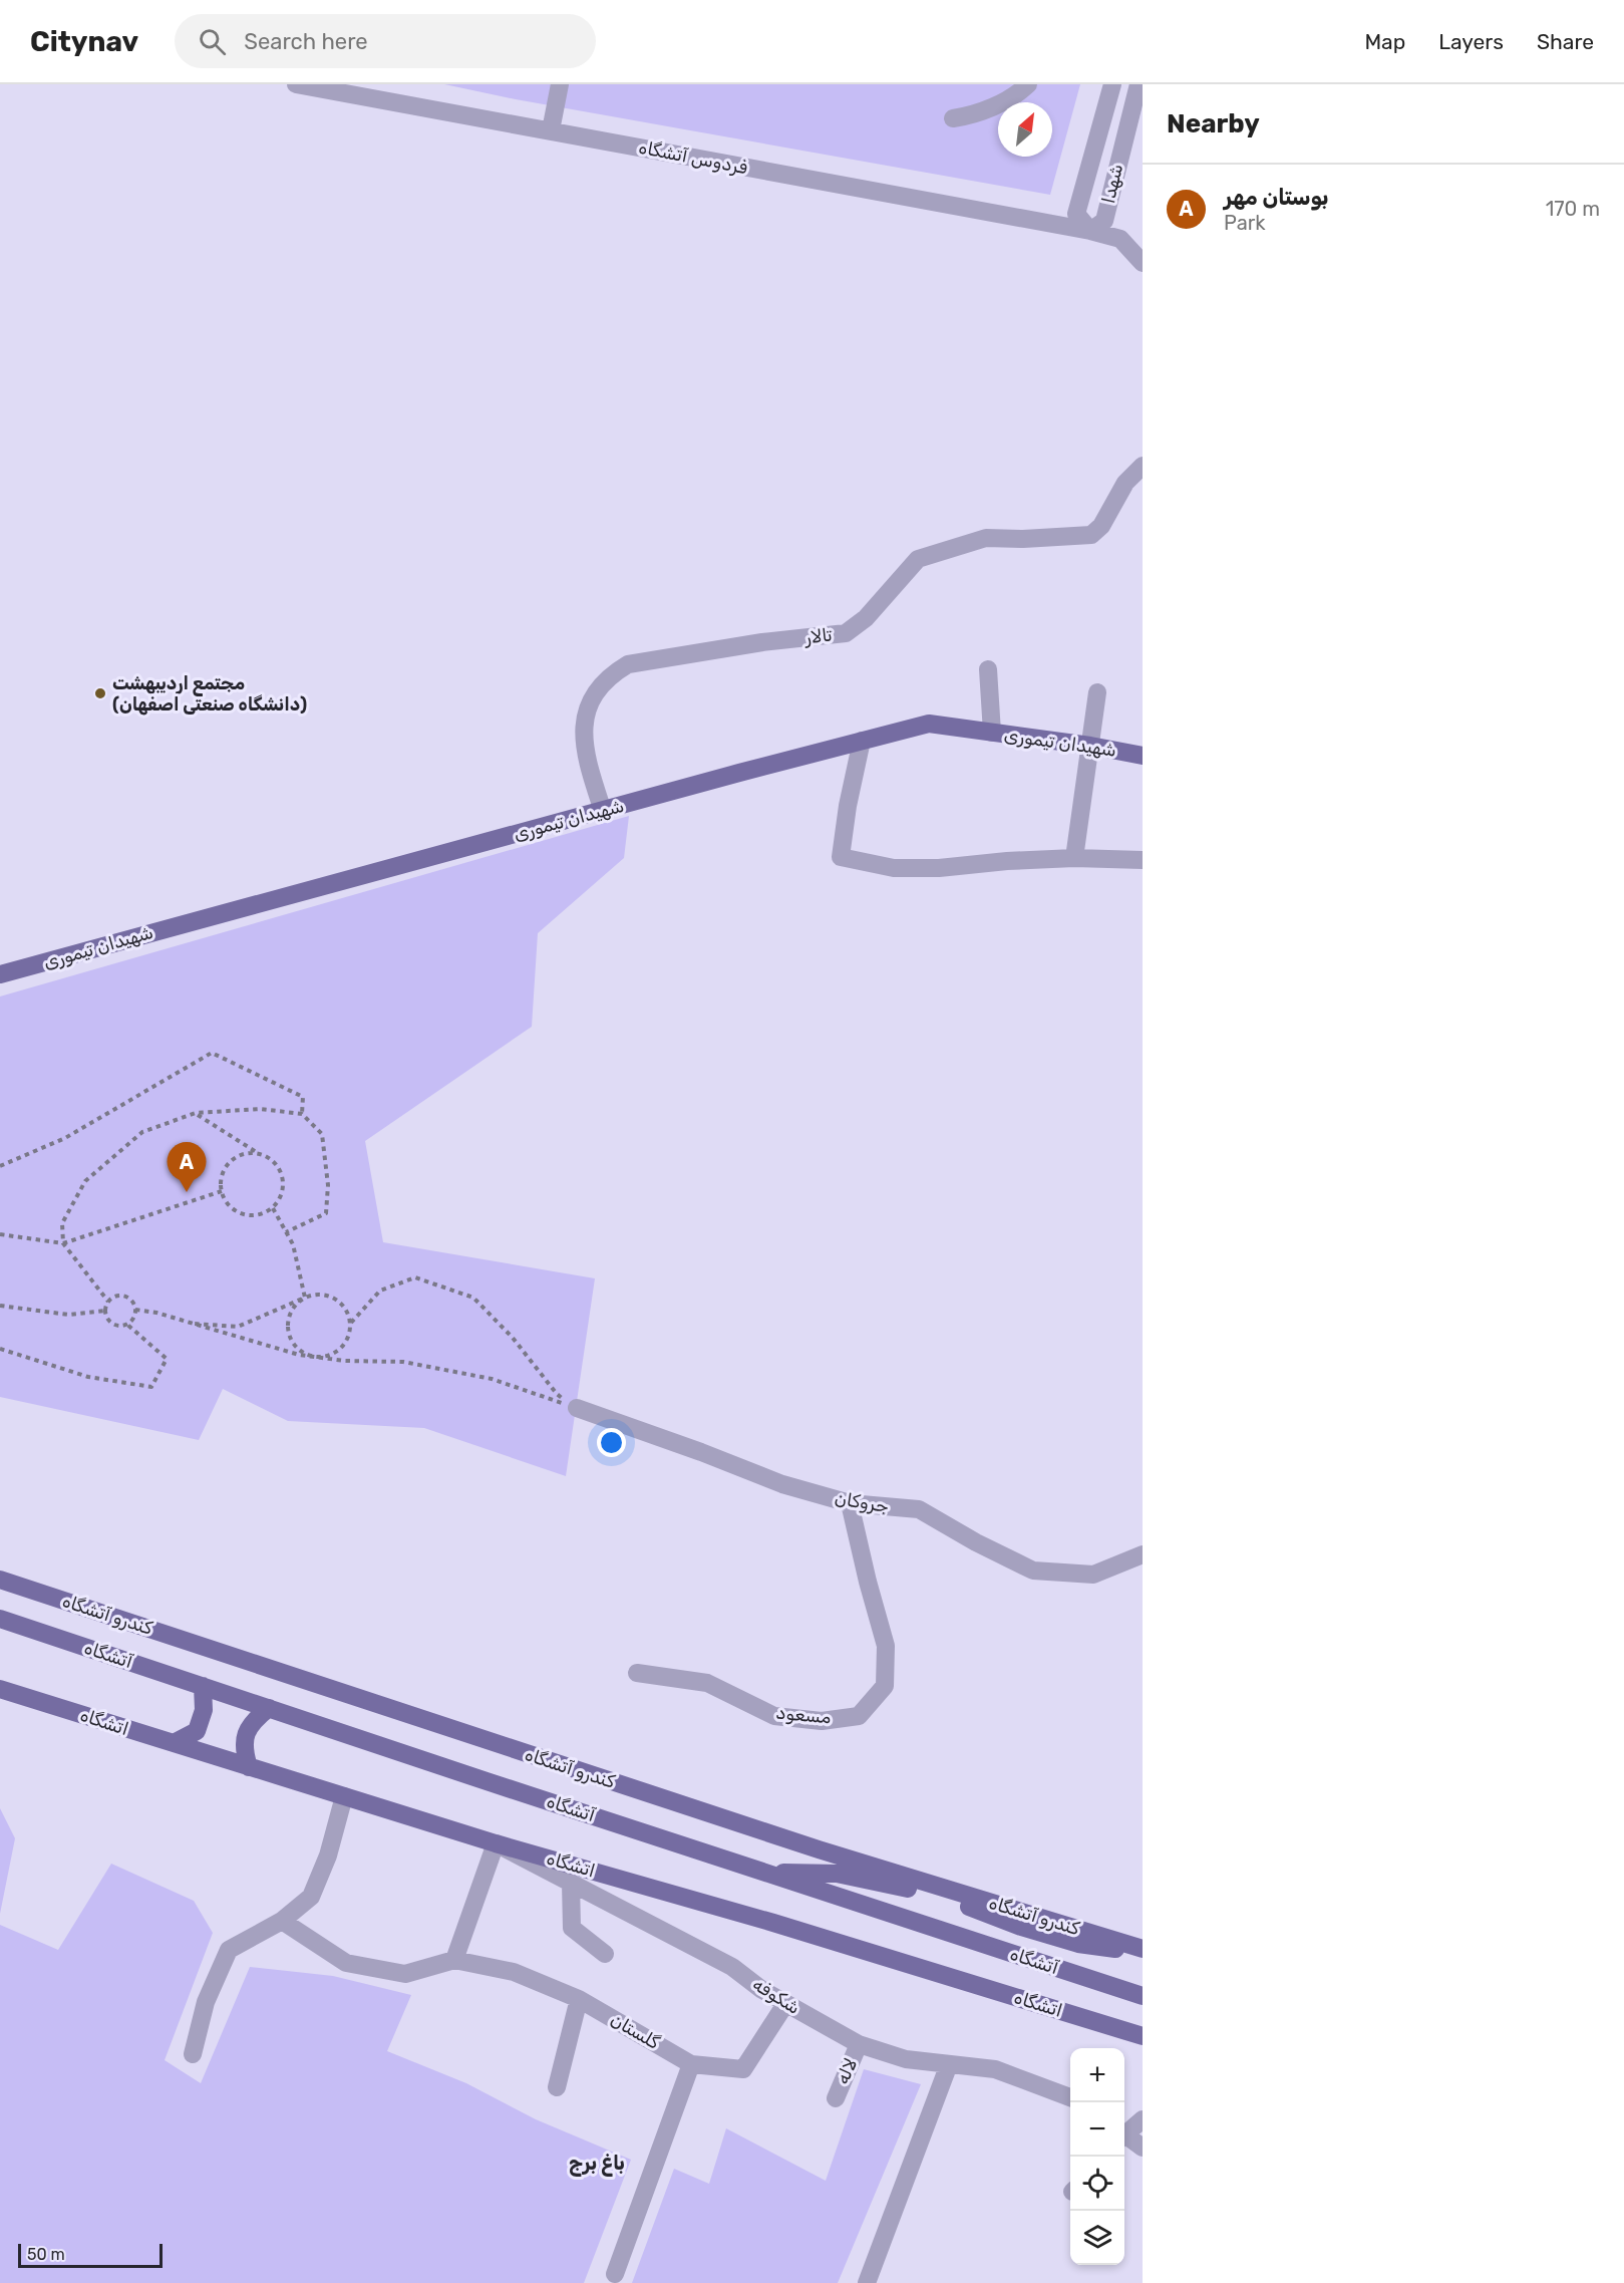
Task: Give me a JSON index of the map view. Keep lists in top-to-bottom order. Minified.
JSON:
{"streets":{"main road":["شهیدان تیموری","کندرو آتشگاه","آتشگاه","اتشگاه"],"street":["فردوس آتشگاه","شهدا","تالار","جروکان","مسعود","شکوفه","گلستان","لاله"]},"crossings":[["فردوس آتشگاه","شهدا"],["تالار","شهیدان تیموری"],["جروکان","مسعود"],["اتشگاه","شکوفه"],["شکوفه","گلستان"],["شکوفه","لاله"]],"districts":["باغ برج"],"places":["مجتمع اردیبهشت (دانشگاه صنعتی اصفهان)"],"scale_bar":"50 m","north":"top right","page":{"header":"Citynav","search":"Search here","nav":["Map","Layers","Share"],"heading":"Nearby","list":[{"mark":"A","name":"بوستان مهر","note":"Park","value":"170 m"}],"pins":"A","map_buttons":["+","−"],"scale":"50 m"}}
